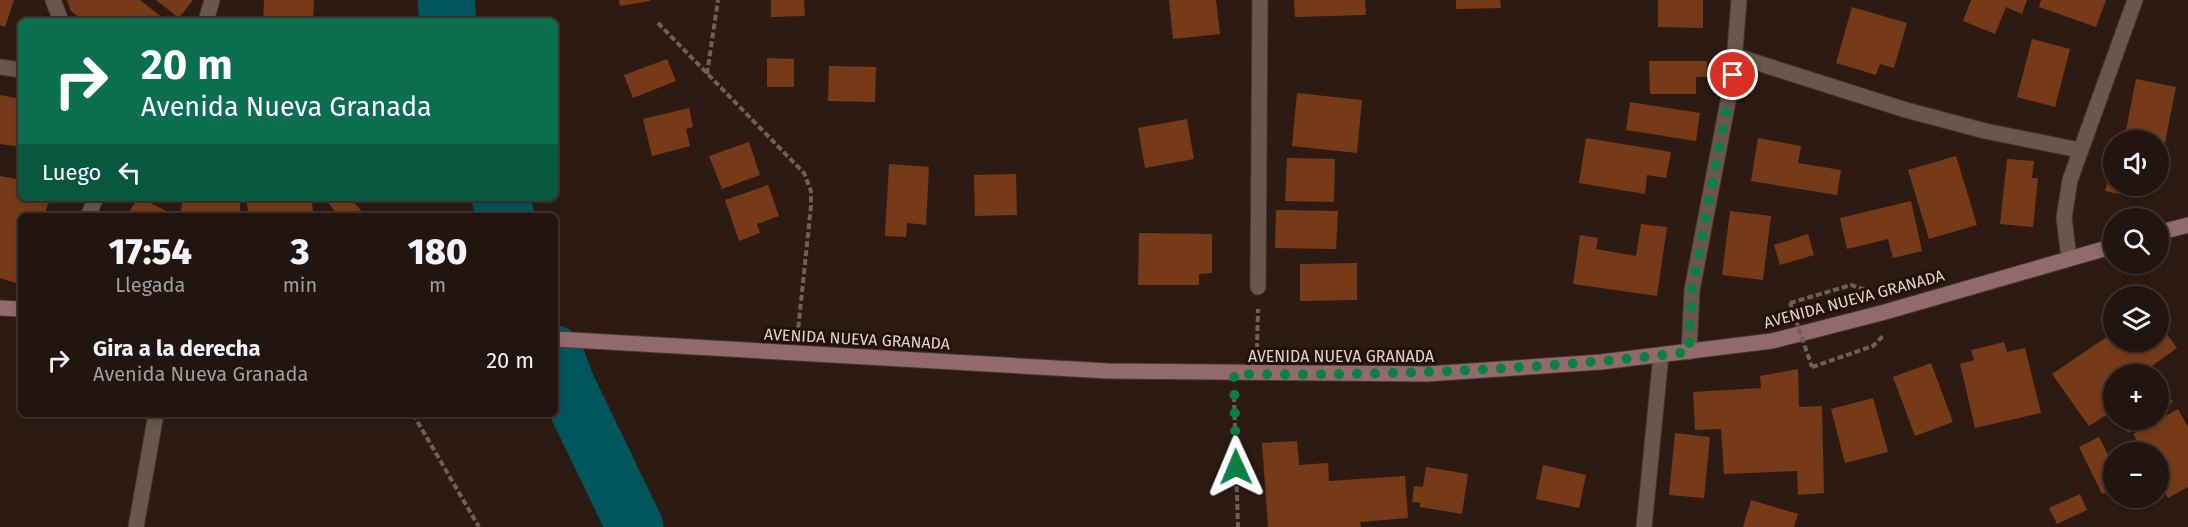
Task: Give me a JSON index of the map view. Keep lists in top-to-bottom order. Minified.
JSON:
{"streets":{"street":["AVENIDA NUEVA GRANADA"]},"page":{"turn":["20 m","Avenida Nueva Granada"],"map_buttons":["+","−"],"then":"Luego","eta":["17:54","Llegada","3","min","180","m"],"list":[{"name":"Gira a la derecha","note":"Avenida Nueva Granada","value":"20 m"}]}}
